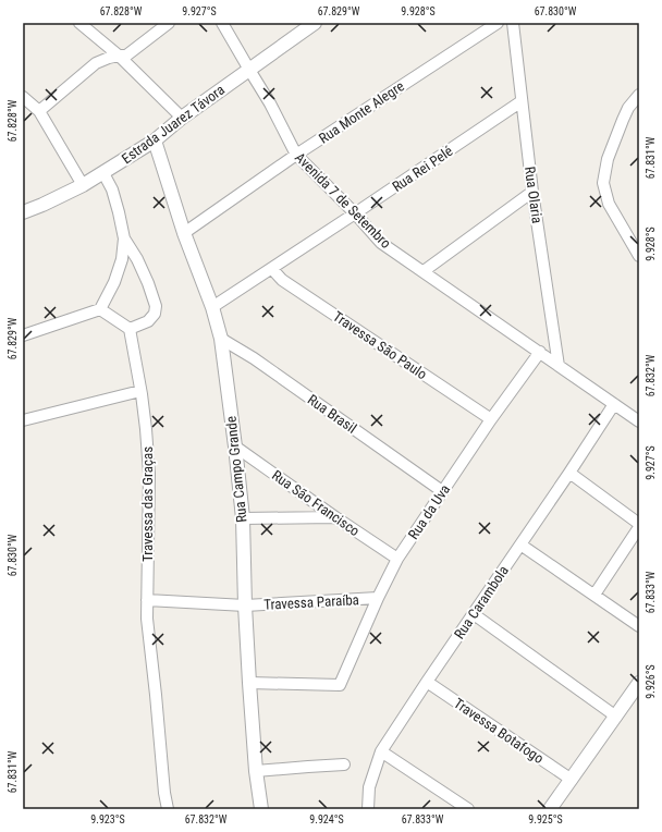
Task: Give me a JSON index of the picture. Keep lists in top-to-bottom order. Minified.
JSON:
{"streets":{"street":["Rua Monte Alegre","Estrada Juarez Távora","Rua Rei Pelé","Rua Olaria","Avenida 7 de Setembro","Travessa São Paulo","Rua Brasil","Rua Campo Grande","Rua São Francisco","Travessa das Graças","Rua da Uva","Travessa Paraíba","Rua Carambola","Travessa Botafogo"]},"crossings":[["Rua Monte Alegre","Avenida 7 de Setembro"],["Rua Monte Alegre","Rua Campo Grande"],["Estrada Juarez Távora","Avenida 7 de Setembro"],["Estrada Juarez Távora","Rua Campo Grande"],["Rua Rei Pelé","Rua Olaria"],["Rua Rei Pelé","Avenida 7 de Setembro"],["Rua Rei Pelé","Travessa São Paulo"],["Rua Rei Pelé","Rua Campo Grande"],["Rua Olaria","Avenida 7 de Setembro"],["Avenida 7 de Setembro","Rua da Uva"],["Avenida 7 de Setembro","Rua Carambola"],["Travessa São Paulo","Rua da Uva"],["Rua Brasil","Rua Campo Grande"],["Rua Brasil","Rua da Uva"],["Rua Campo Grande","Rua São Francisco"],["Rua Campo Grande","Rua da Uva"],["Rua Campo Grande","Travessa Paraíba"],["Rua São Francisco","Rua da Uva"],["Travessa das Graças","Travessa Paraíba"],["Rua da Uva","Travessa Paraíba"],["Rua Carambola","Travessa Botafogo"]],"coordinates":["67.828°W","9.927°S","67.829°W","9.928°S","67.830°W","67.831°W","67.832°W","67.833°W","9.926°S","9.923°S","9.924°S","9.925°S"]}
